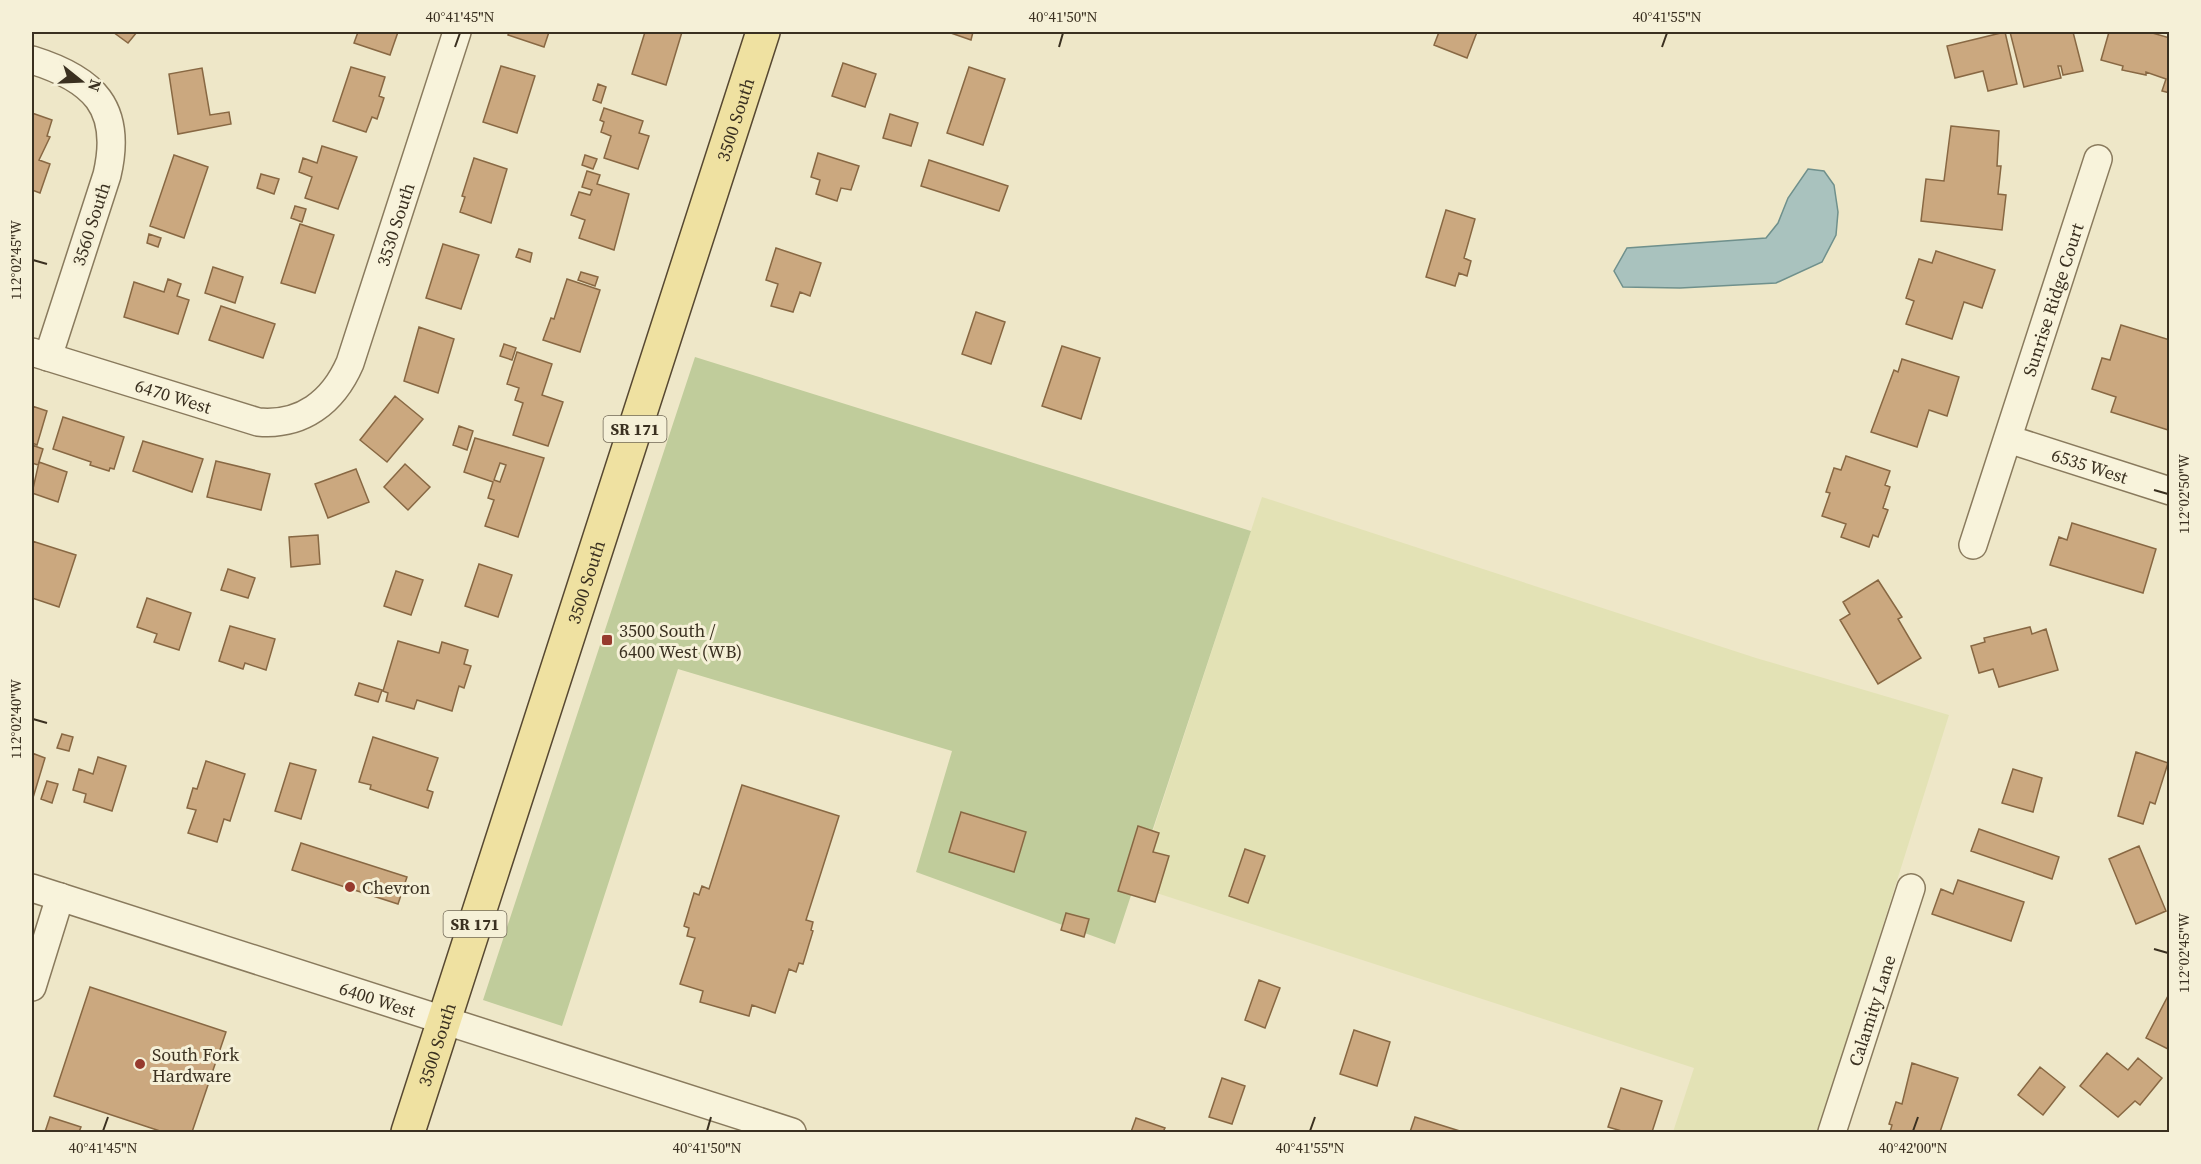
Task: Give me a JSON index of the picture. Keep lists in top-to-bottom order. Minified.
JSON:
{"streets":{"main road":["3500 South","SR 171"],"street":["3560 South","3530 South","Sunrise Ridge Court","6470 West","6535 West","6400 West","Calamity Lane"]},"crossings":[["3500 South","6400 West"],["3560 South","6470 West"],["3530 South","6470 West"],["Sunrise Ridge Court","6535 West"]],"places":{"transit":["3500 South / 6400 West (WB)"],"other":["Chevron","South Fork Hardware"]},"north":"right","coordinates":["40°41'45\"N","40°41'50\"N","40°41'55\"N","112°02'45\"W","112°02'50\"W","112°02'40\"W","40°42'00\"N"]}
